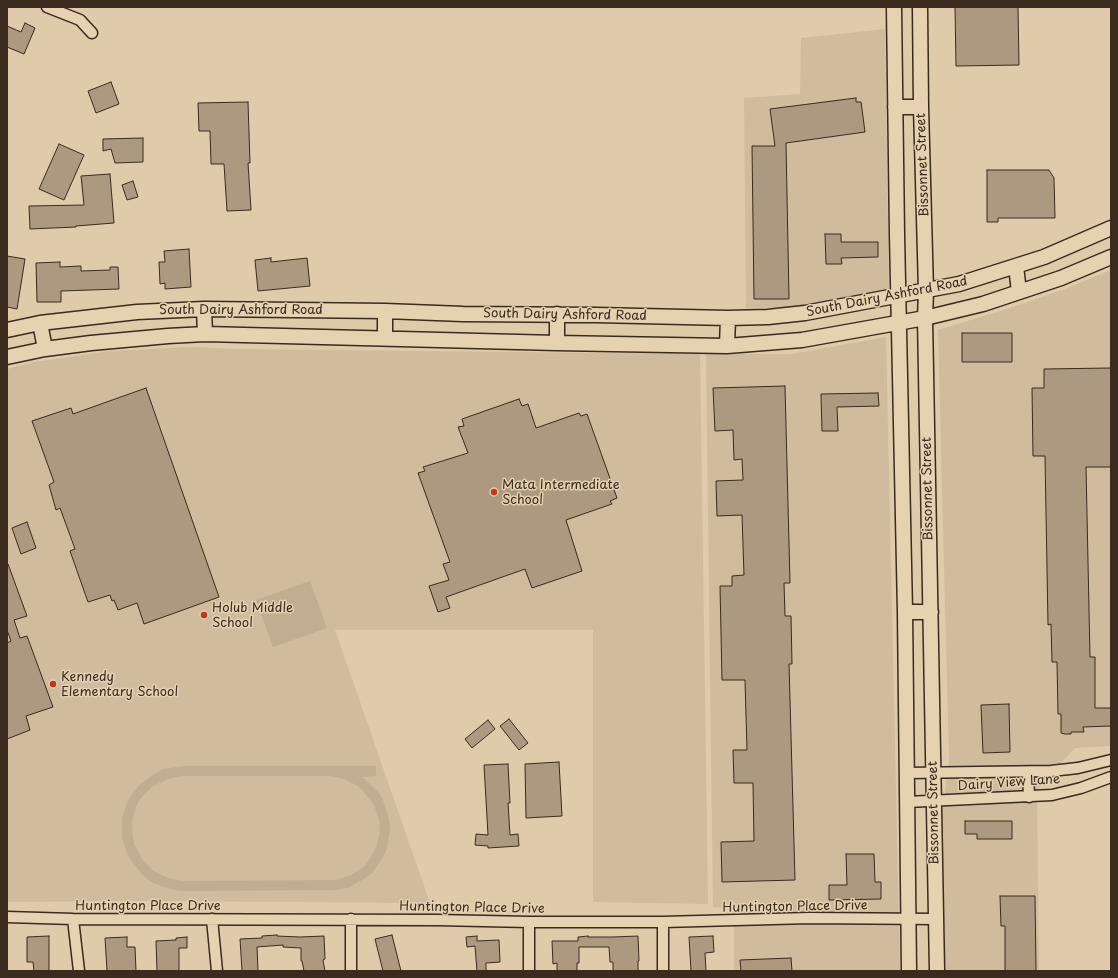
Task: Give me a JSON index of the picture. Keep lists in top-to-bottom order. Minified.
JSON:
{"streets":{"main road":["Bissonnet Street","South Dairy Ashford Road"],"street":["Dairy View Lane","Huntington Place Drive"]},"crossings":[["Bissonnet Street","South Dairy Ashford Road"],["Bissonnet Street","Dairy View Lane"],["Bissonnet Street","Huntington Place Drive"]],"places":["Mata Intermediate School","Holub Middle School","Kennedy Elementary School"]}
